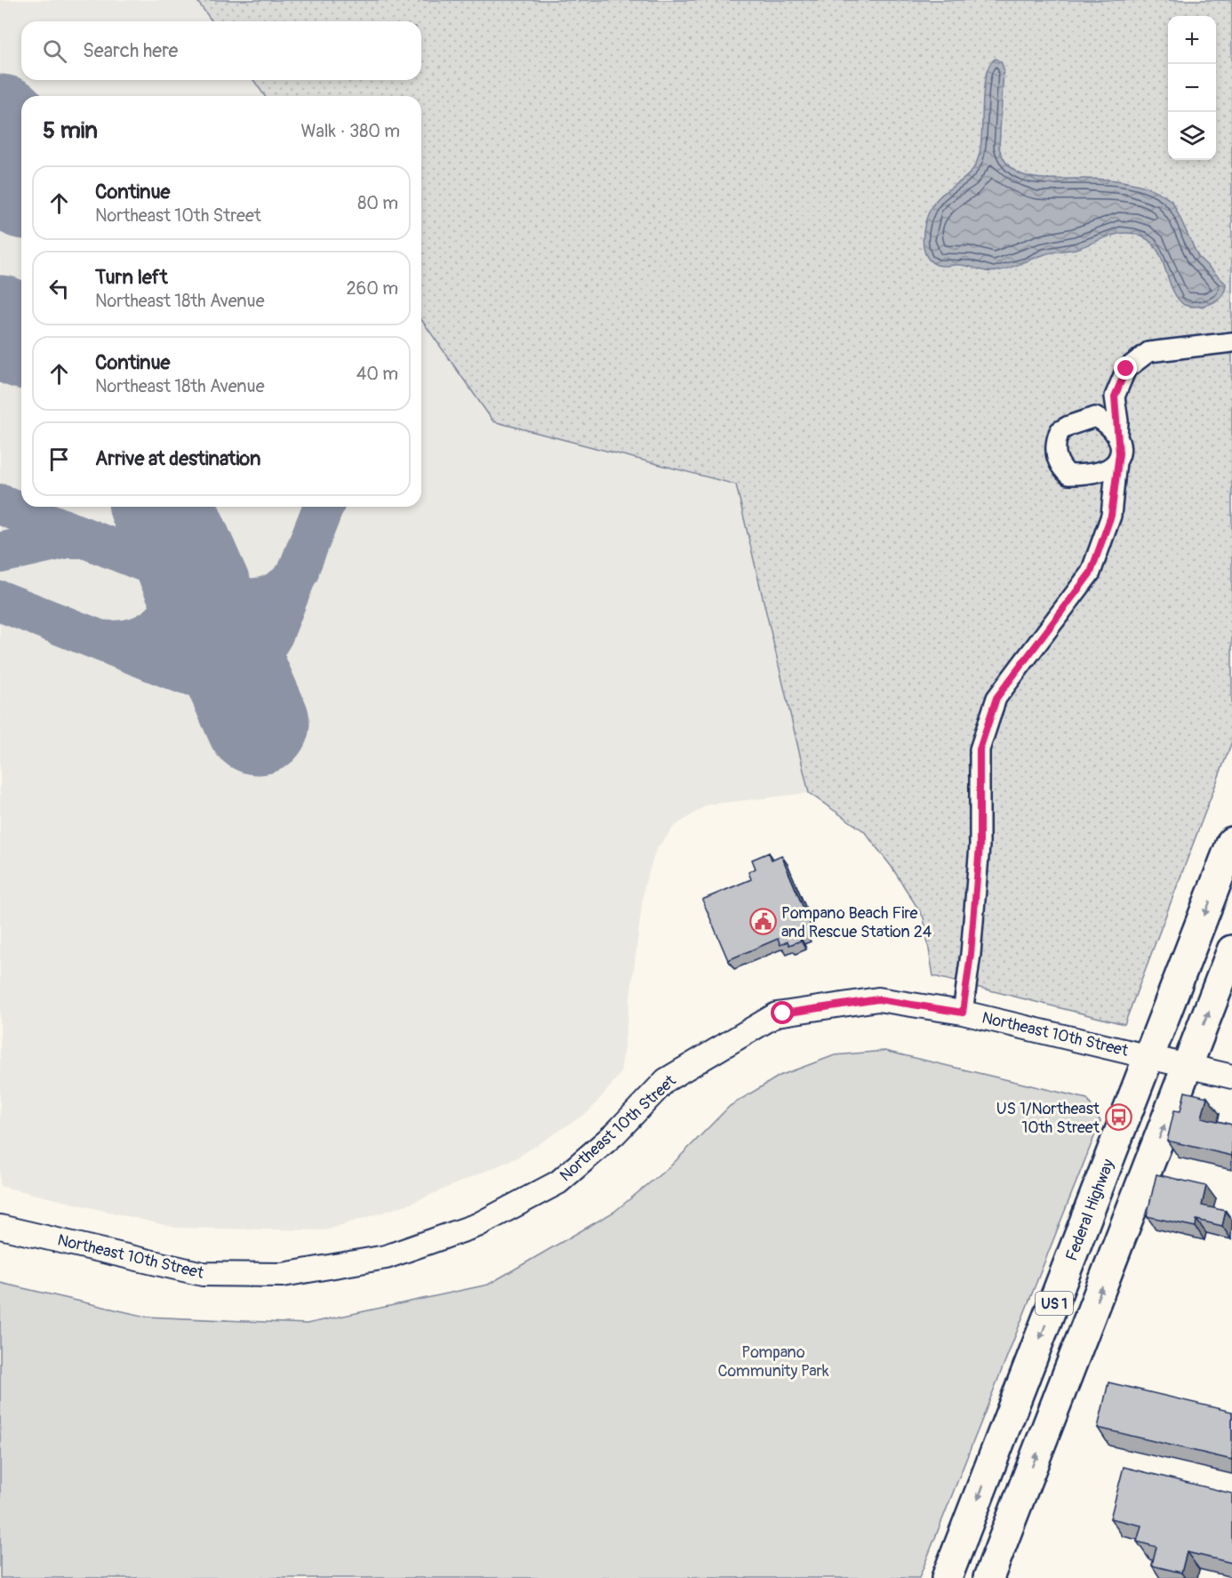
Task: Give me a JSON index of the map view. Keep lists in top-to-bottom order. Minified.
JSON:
{"streets":{"main road":["Federal Highway","US 1"],"street":["Northeast 10th Street"]},"crossings":[["Northeast 10th Street","Federal Highway"],["Northeast 10th Street","US 1"]],"parks":["Pompano Community Park"],"places":{"public building":["Pompano Beach Fire and Rescue Station 24"],"bus stop":["US 1/Northeast 10th Street"]},"page":{"map_buttons":["+","−"],"search":"Search here","heading":["5 min","Walk · 380 m"],"list":[["Continue","Northeast 10th Street","80 m"],["Turn left","Northeast 18th Avenue","260 m"],["Continue","Northeast 18th Avenue","40 m"],"Arrive at destination"]}}
